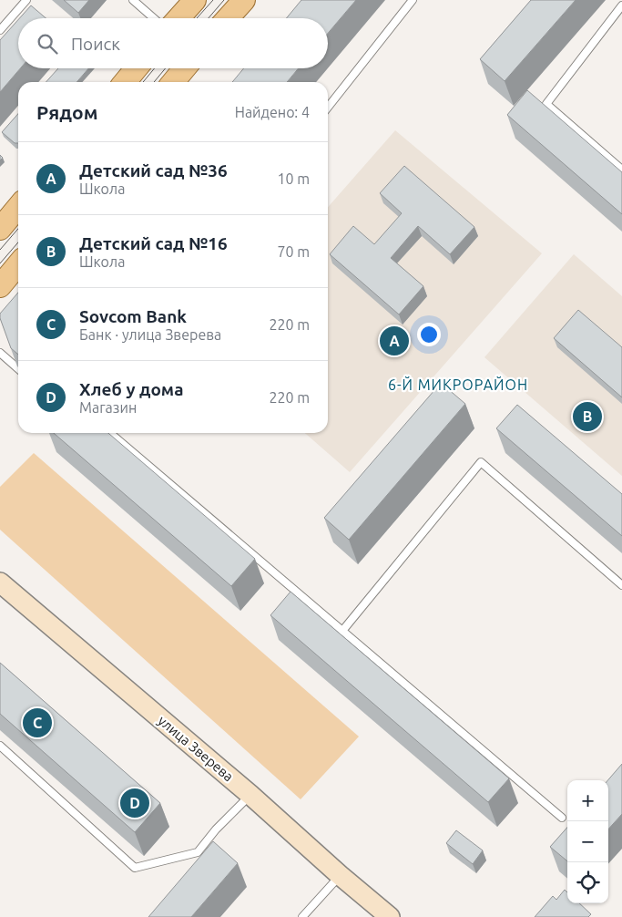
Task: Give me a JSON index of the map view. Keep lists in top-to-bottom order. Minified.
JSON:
{"streets":{"main road":["улица Зверева"]},"districts":["6-Й МИКРОРАЙОН"],"page":{"search":"Поиск","heading":["Рядом","Найдено: 4"],"list":[{"mark":"A","name":"Детский сад №36","note":"Школа","value":"10 m"},{"mark":"B","name":"Детский сад №16","note":"Школа","value":"70 m"},{"mark":"C","name":"Sovcom Bank","note":"Банк · улица Зверева","value":"220 m"},{"mark":"D","name":"Хлеб у дома","note":"Магазин","value":"220 m"}],"pins":["A","B","C","D"],"map_buttons":["+","−"]}}
